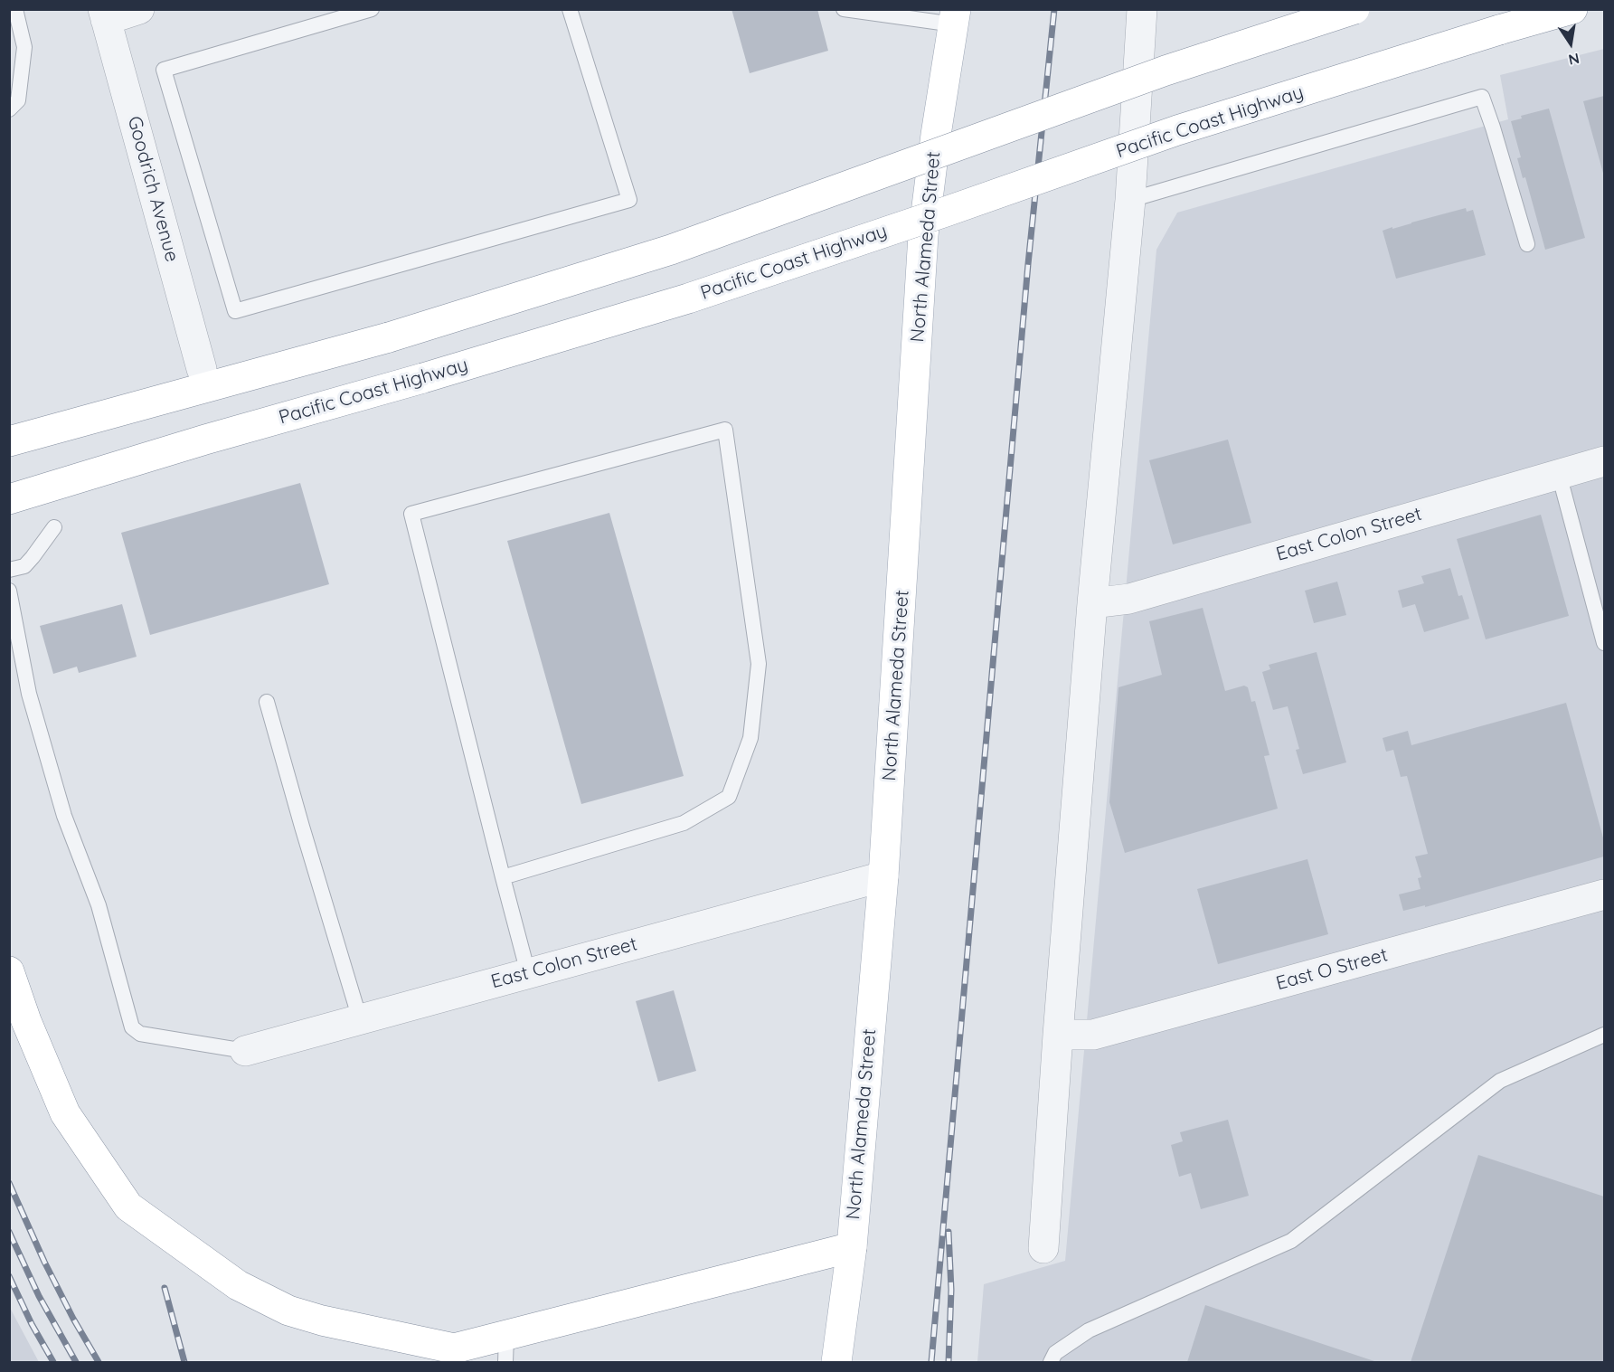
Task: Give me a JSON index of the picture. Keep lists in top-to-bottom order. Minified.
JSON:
{"streets":{"main road":["Pacific Coast Highway","North Alameda Street"],"street":["Goodrich Avenue","East Colon Street","East O Street"]},"crossings":[["North Alameda Street","East Colon Street"]],"north":"bottom"}
